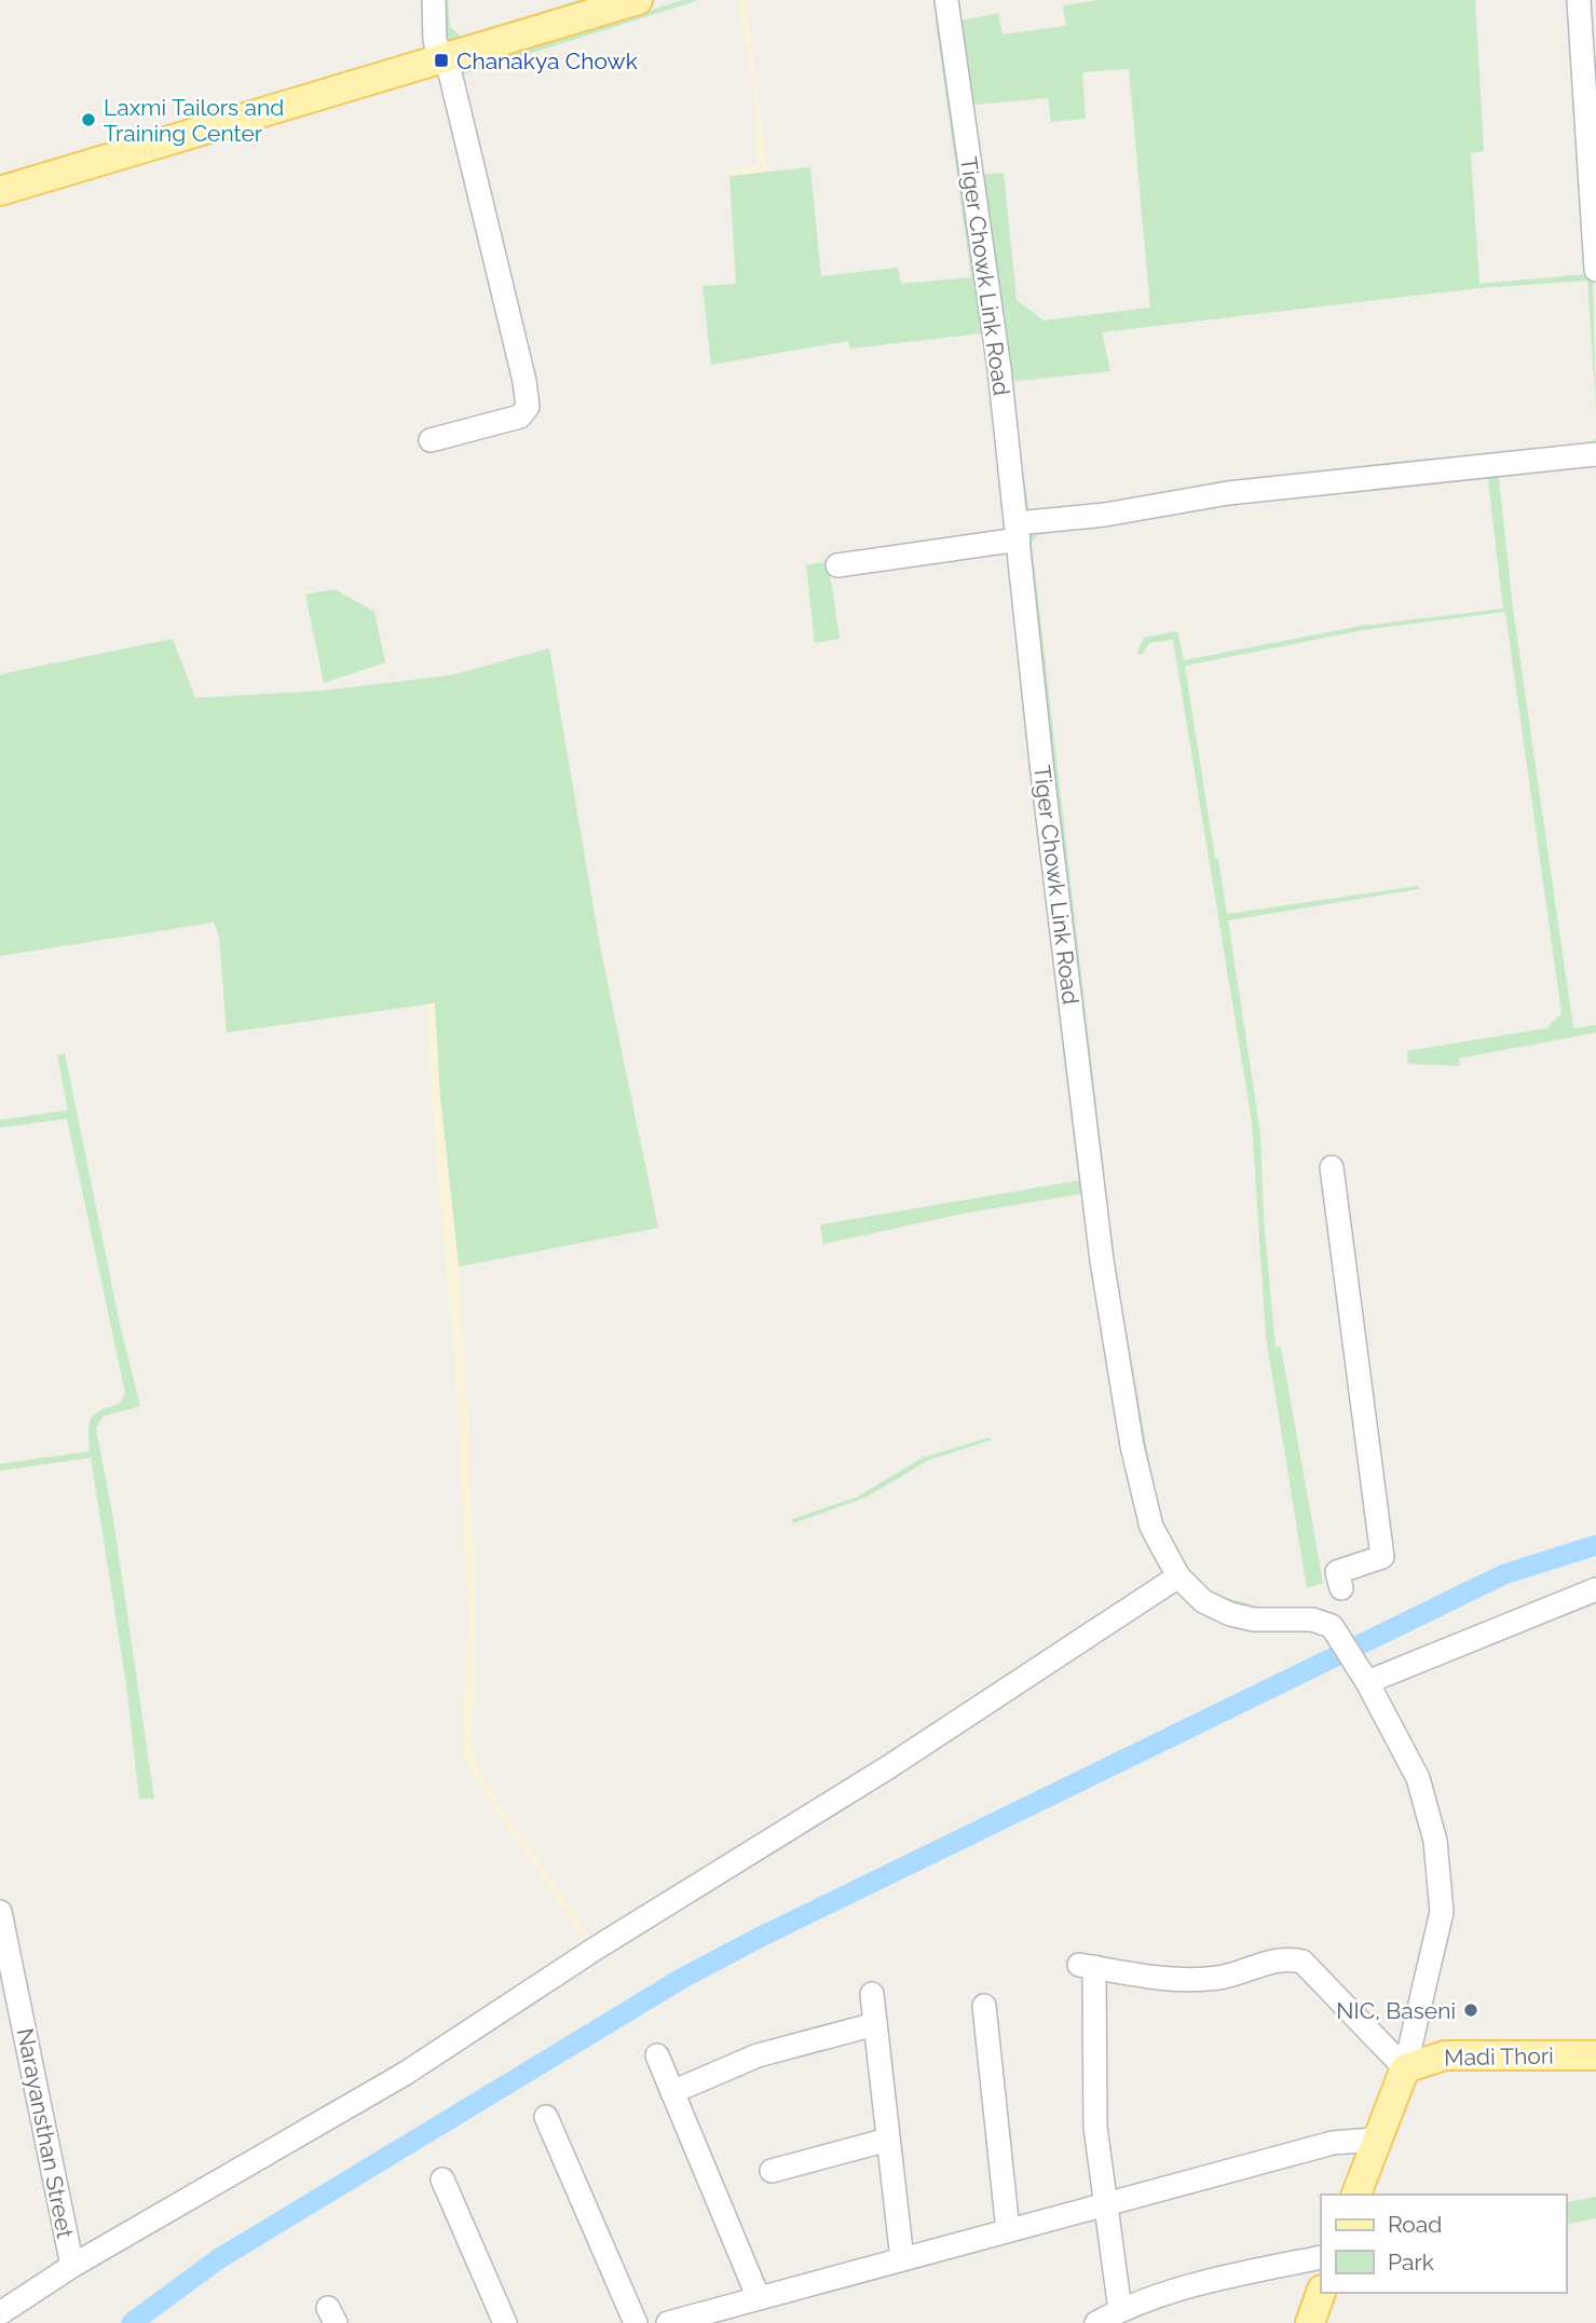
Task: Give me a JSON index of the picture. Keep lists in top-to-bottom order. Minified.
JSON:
{"streets":{"main road":["Madi Thori"],"street":["Tiger Chowk Link Road","Narayansthan Street"]},"places":{"transit":["Chanakya Chowk"],"other":["Laxmi Tailors and Training Center","NIC, Baseni"]},"legend":["Road","Park"]}
